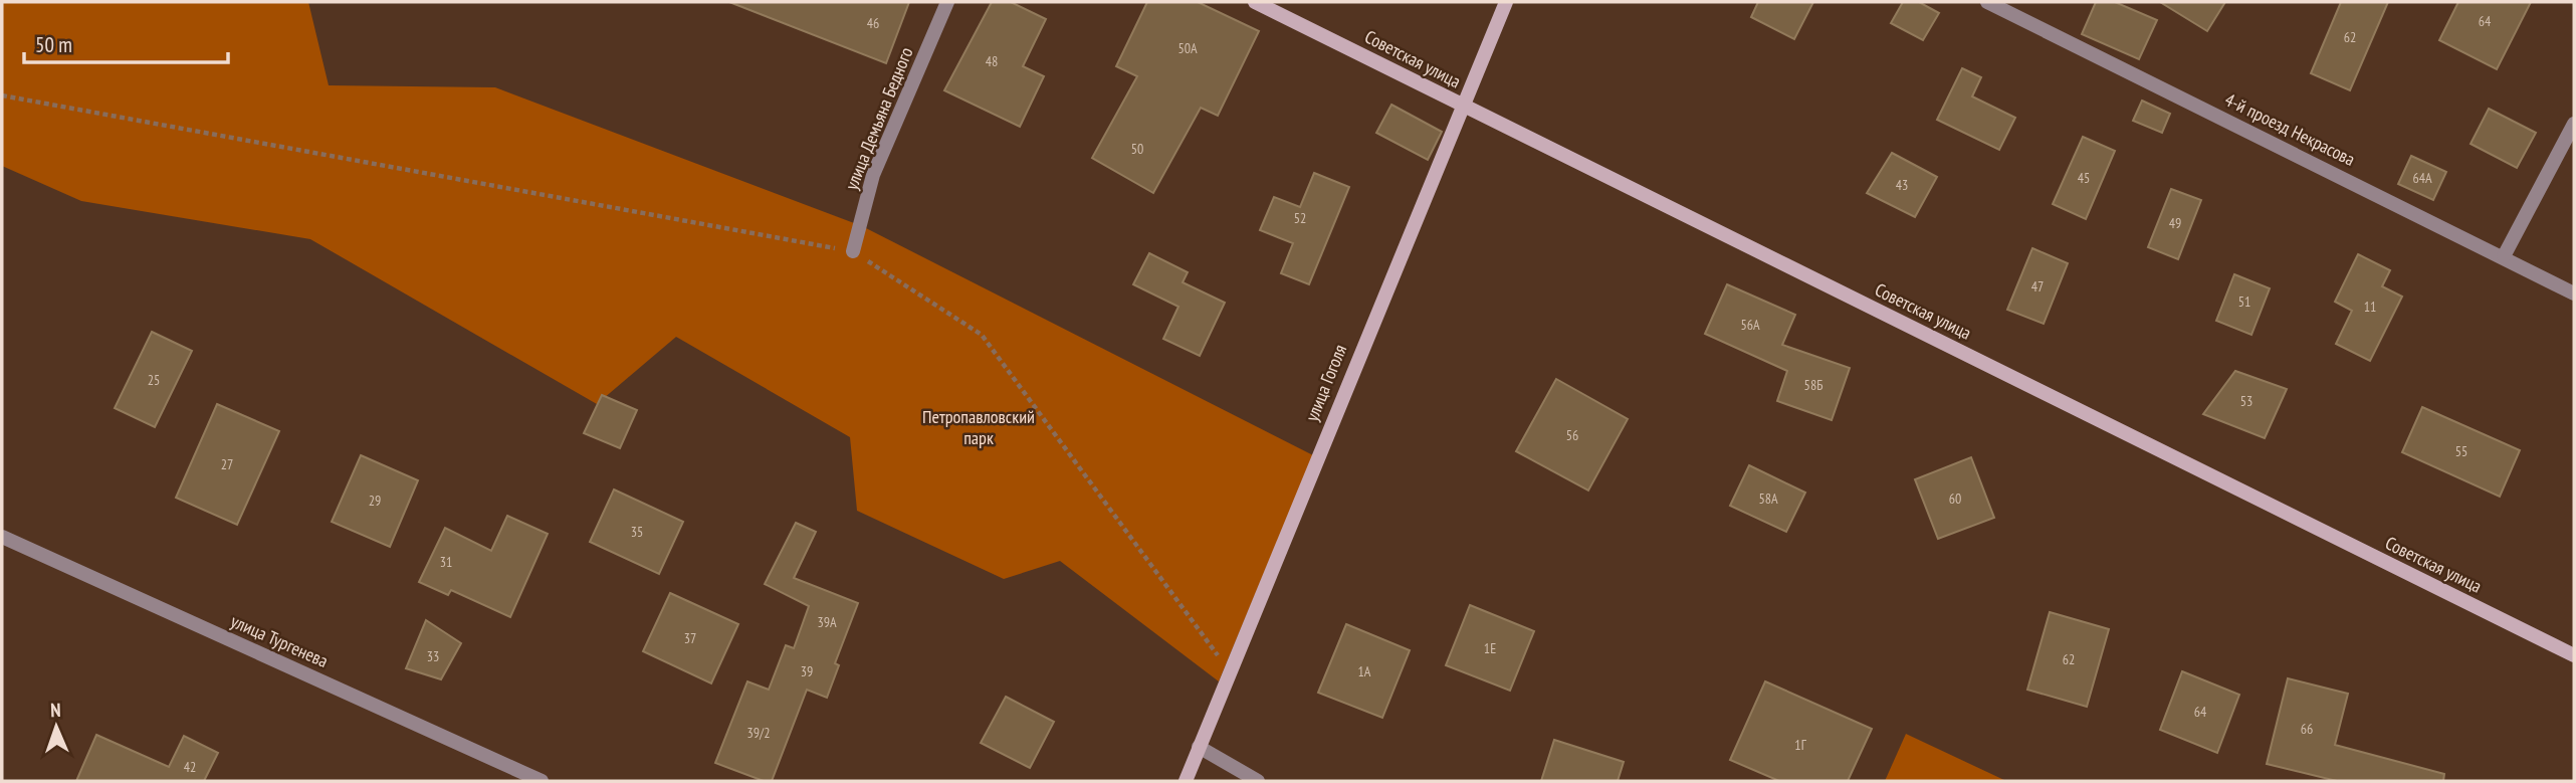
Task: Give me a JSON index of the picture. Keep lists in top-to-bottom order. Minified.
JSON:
{"streets":{"street":["Советская улица","улица Демьяна Бедного","4-й проезд Некрасова","улица Гоголя","улица Тургенева"]},"crossings":[["Советская улица","улица Гоголя"]],"parks":["Петропавловский парк"],"house_numbers":["64","46","62","50А","48","50","45","64А","43","52","49","47","51","11","56А","25","58Б","53","56","55","27","58А","60","29","35","31","39А","37","1Е","33","62","39","1А","64","66","39/2","1Г","42"],"scale_bar":"50 m","north":"top"}
